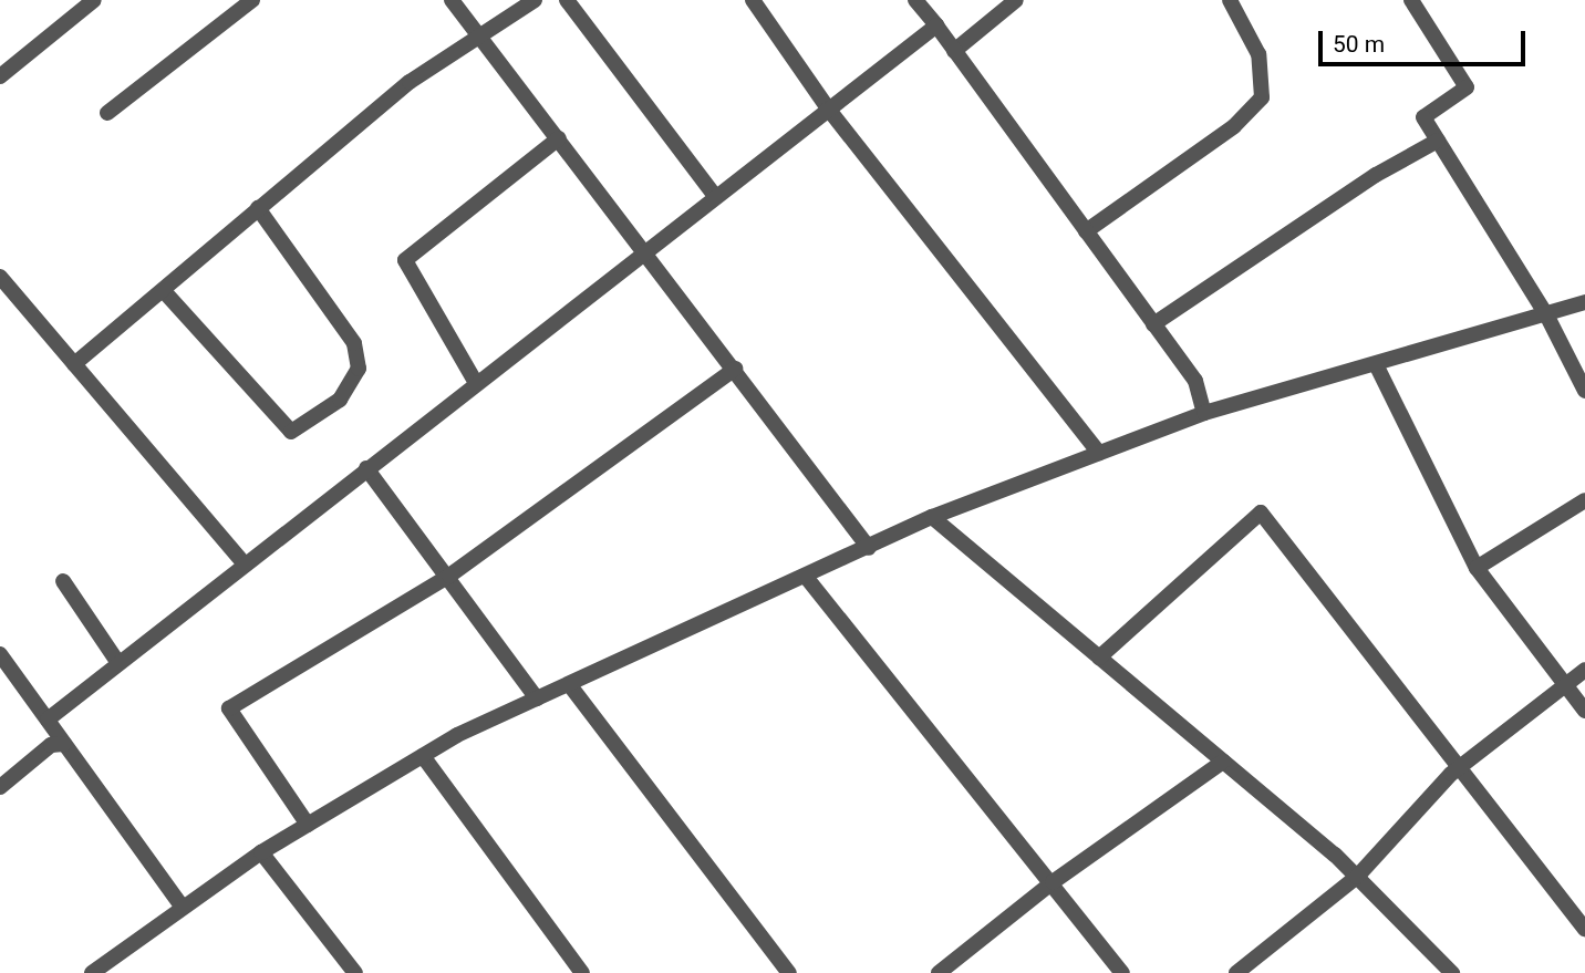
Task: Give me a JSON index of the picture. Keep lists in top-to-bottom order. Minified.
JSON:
{"scale_bar":"50 m"}
